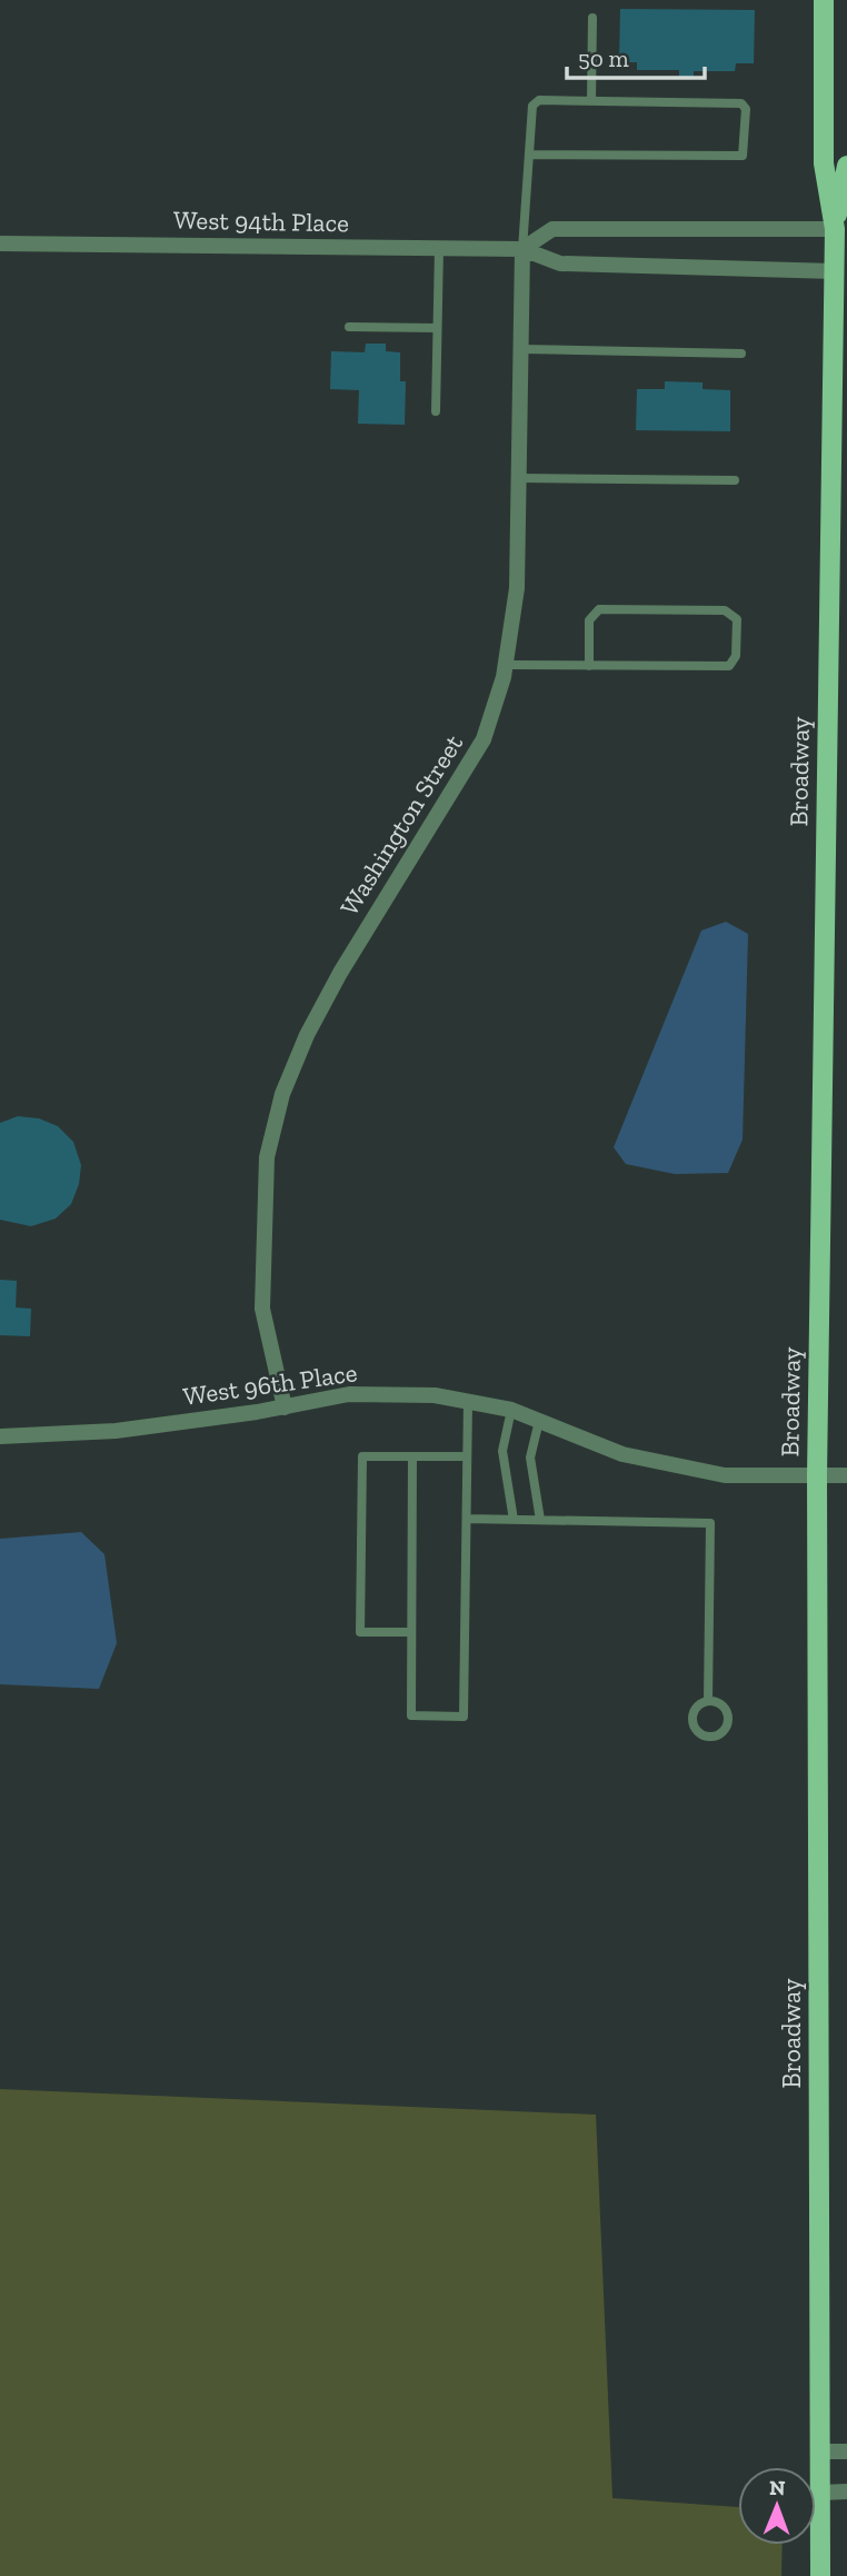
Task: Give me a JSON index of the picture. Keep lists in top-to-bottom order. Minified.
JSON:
{"streets":{"main road":["Broadway"],"street":["West 94th Place","Washington Street","West 96th Place"]},"crossings":[["West 94th Place","Broadway"],["West 94th Place","Washington Street"],["Broadway","West 96th Place"],["Washington Street","West 96th Place"]],"scale_bar":"50 m","north":"top"}
